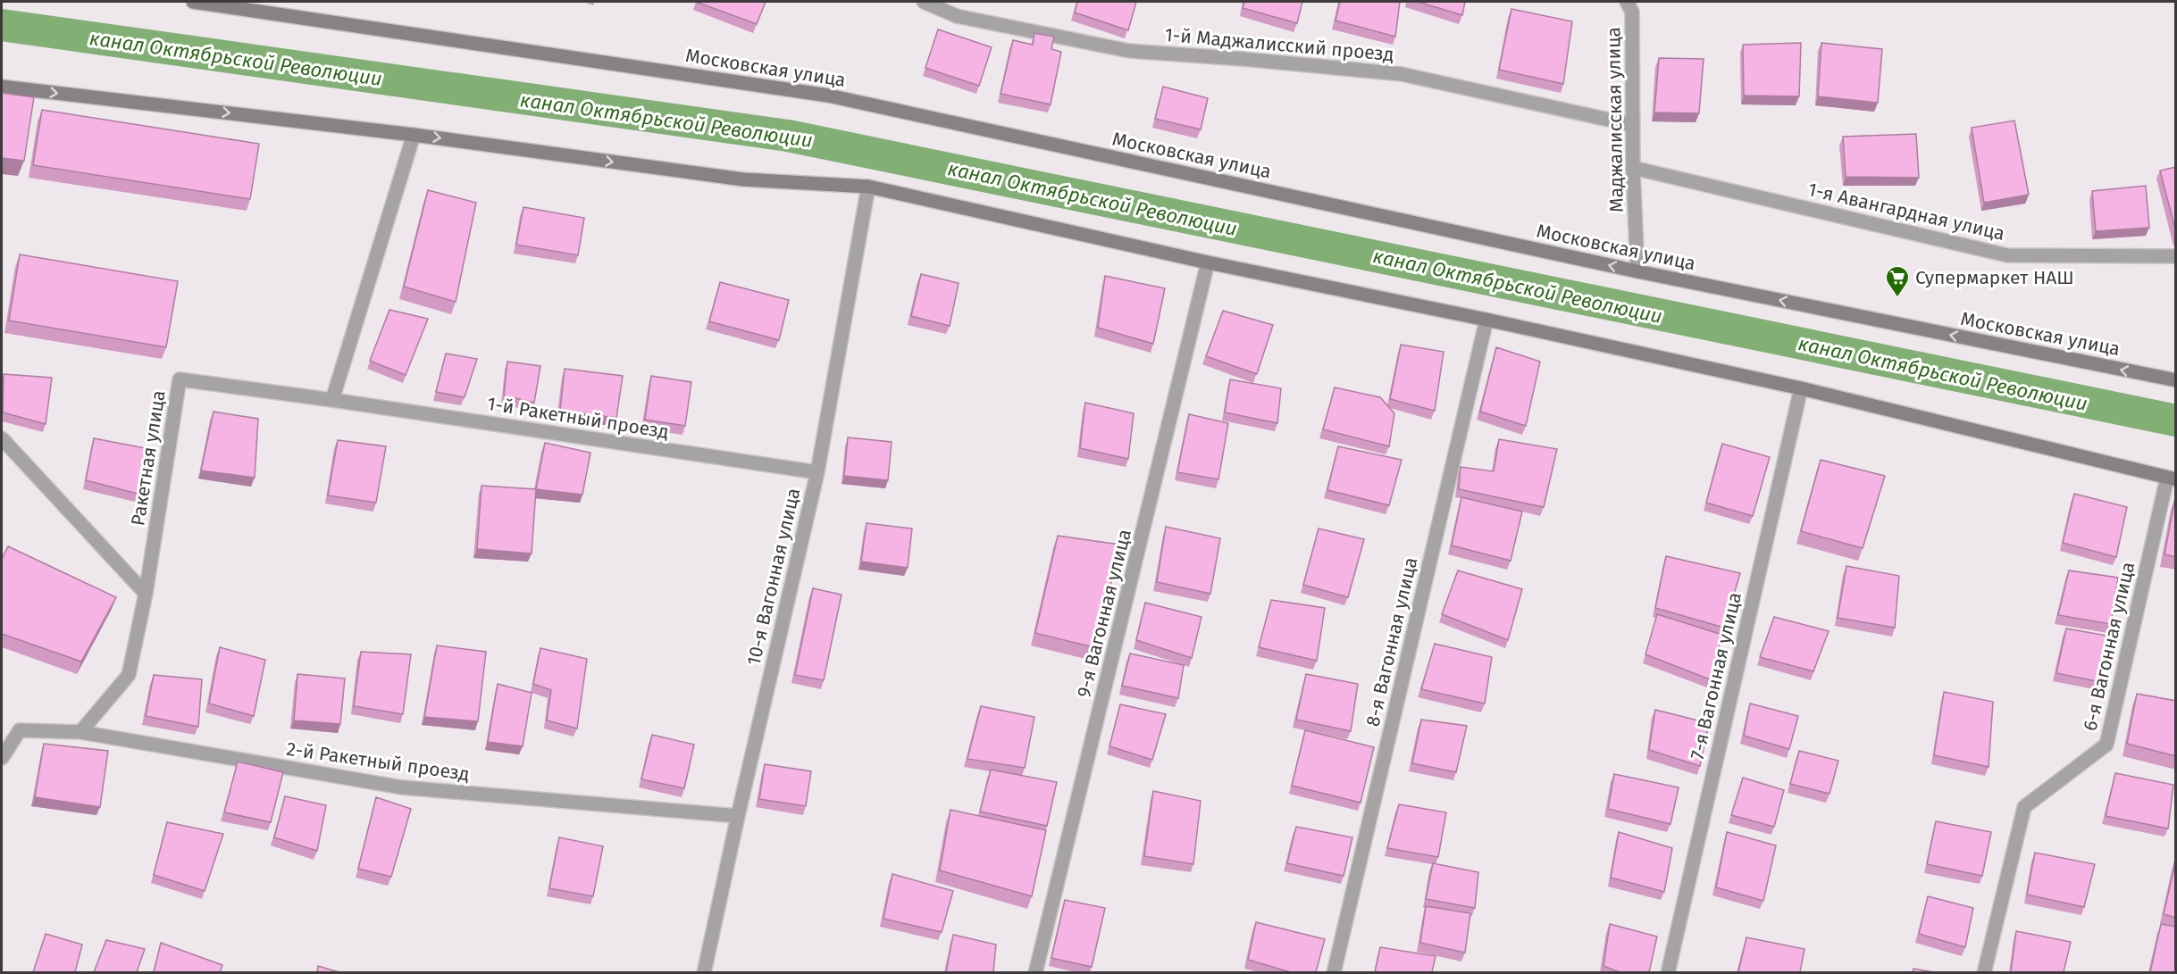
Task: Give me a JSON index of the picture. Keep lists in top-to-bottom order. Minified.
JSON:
{"streets":{"main road":["Московская улица"],"street":["1-й Маджалисский проезд","Маджалисская улица","1-я Авангардная улица","1-й Ракетный проезд","Ракетная улица","10-я Вагонная улица","9-я Вагонная улица","8-я Вагонная улица","6-я Вагонная улица","7-я Вагонная улица","2-й Ракетный проезд"]},"crossings":[["1-й Маджалисский проезд","Маджалисская улица"],["Московская улица","Маджалисская улица"],["Маджалисская улица","1-я Авангардная улица"],["1-й Ракетный проезд","Ракетная улица"],["1-й Ракетный проезд","10-я Вагонная улица"],["Ракетная улица","2-й Ракетный проезд"],["10-я Вагонная улица","2-й Ракетный проезд"]],"water":["канал Октябрьской Революции"],"places":{"supermarket":["Супермаркет НАШ"]}}
